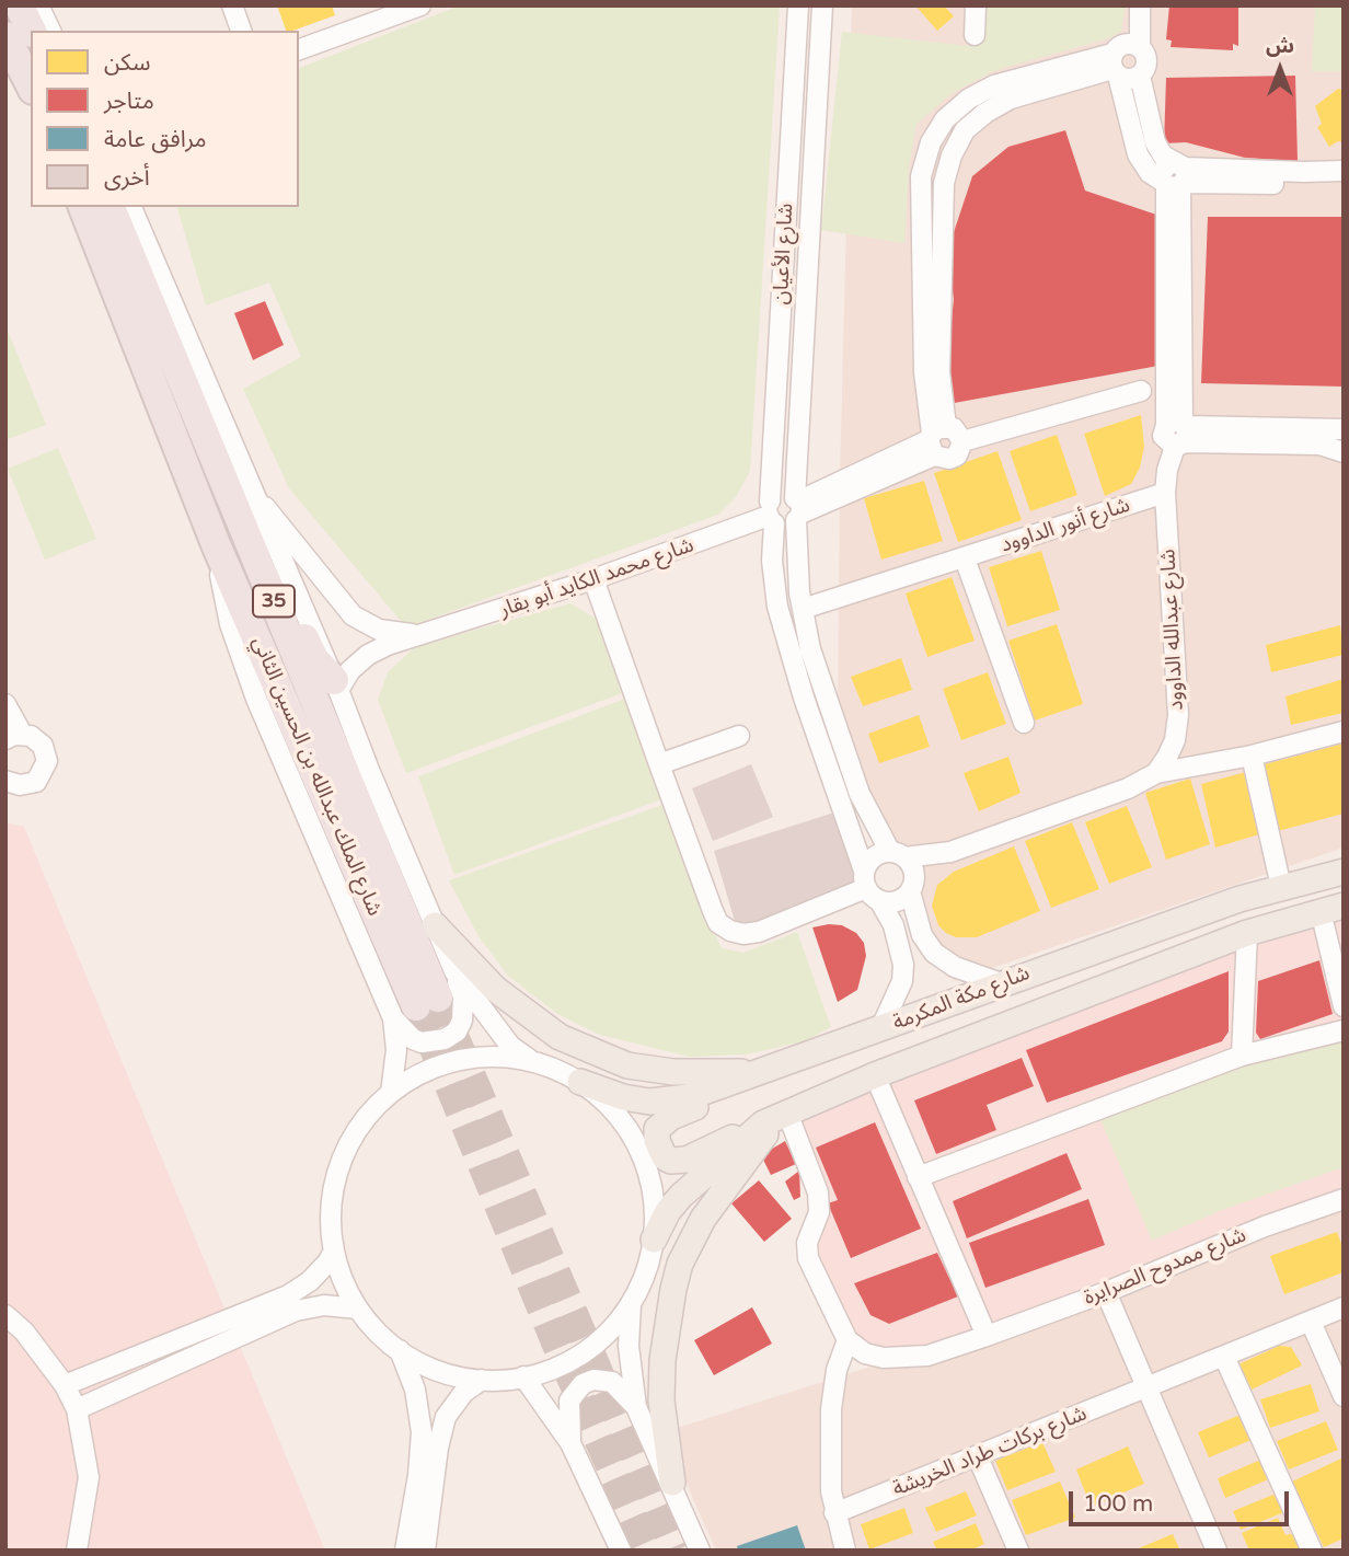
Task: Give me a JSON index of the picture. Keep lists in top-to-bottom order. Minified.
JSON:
{"streets":{"highway":["35","شارع الملك عبدالله بن الحسين الثاني"],"main road":["شارع مكة المكرمة"],"street":["شارع الأعيان","شارع أنور الداوود","شارع محمد الكايد أبو بقار","شارع عبدالله الداوود","شارع ممدوح الصرايرة","شارع بركات طراد الخريشة"]},"crossings":[["شارع الأعيان","شارع أنور الداوود"],["شارع الأعيان","شارع محمد الكايد أبو بقار"],["شارع الأعيان","شارع مكة المكرمة"],["شارع أنور الداوود","شارع عبدالله الداوود"],["شارع محمد الكايد أبو بقار","شارع الملك عبدالله بن الحسين الثاني"]],"legend":["سكن","متاجر","مرافق عامة","أخرى"],"scale_bar":"100 m","north":"top"}
